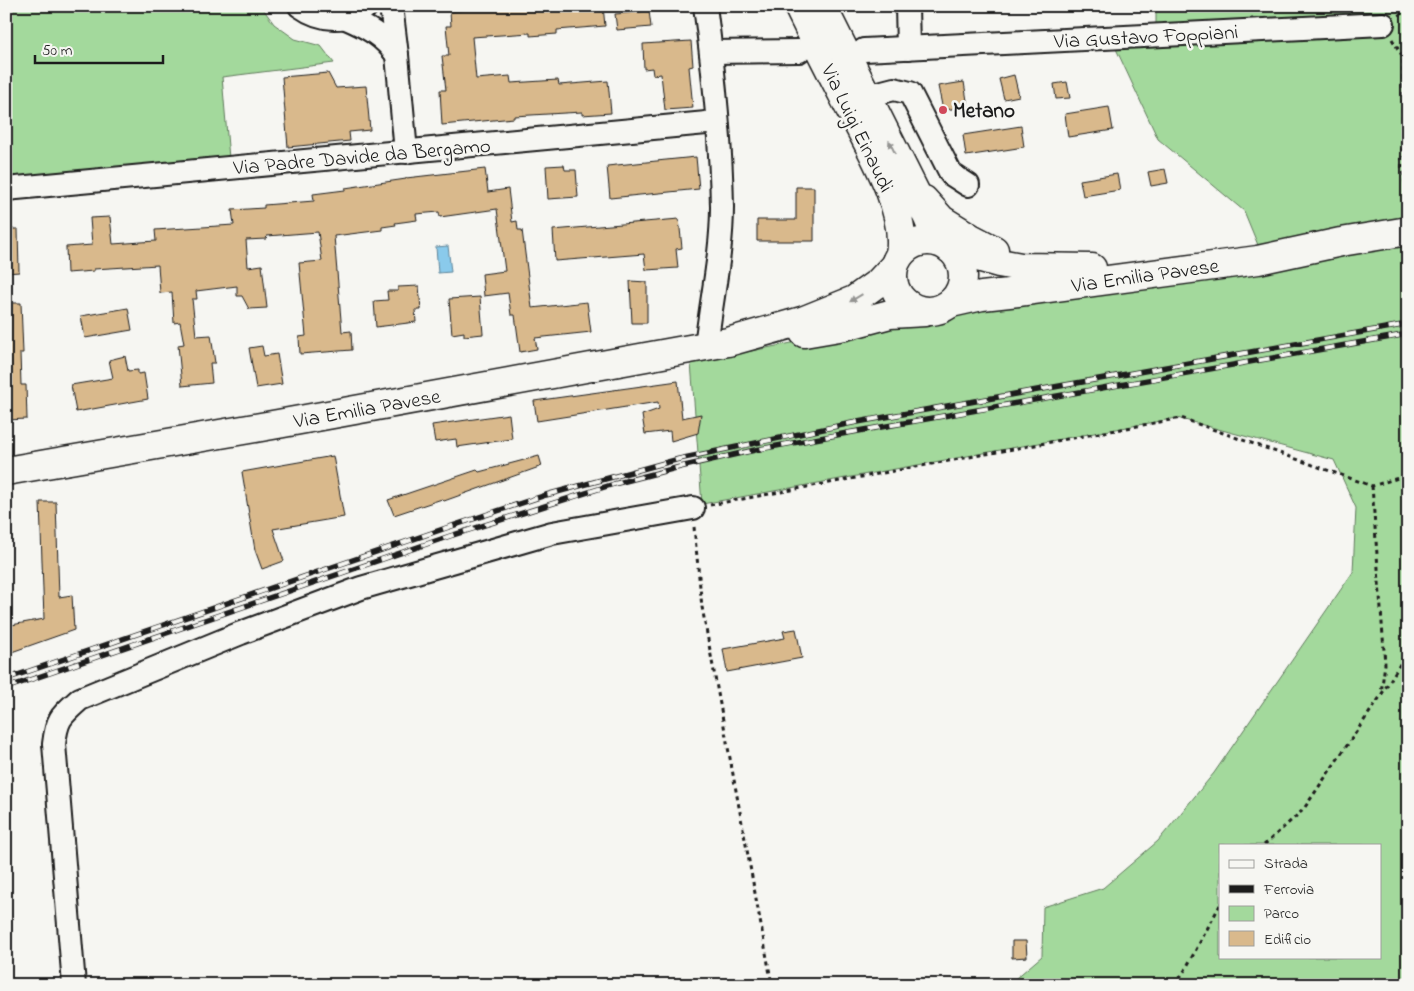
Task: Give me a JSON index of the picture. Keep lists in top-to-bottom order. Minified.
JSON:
{"streets":{"main road":["Via Luigi Einaudi","Via Emilia Pavese"],"street":["Via Gustavo Foppiani","Via Padre Davide da Bergamo"]},"crossings":[["Via Luigi Einaudi","Via Emilia Pavese"]],"places":["Metano"],"legend":["Strada","Ferrovia","Parco","Edificio"],"scale_bar":"50 m"}
